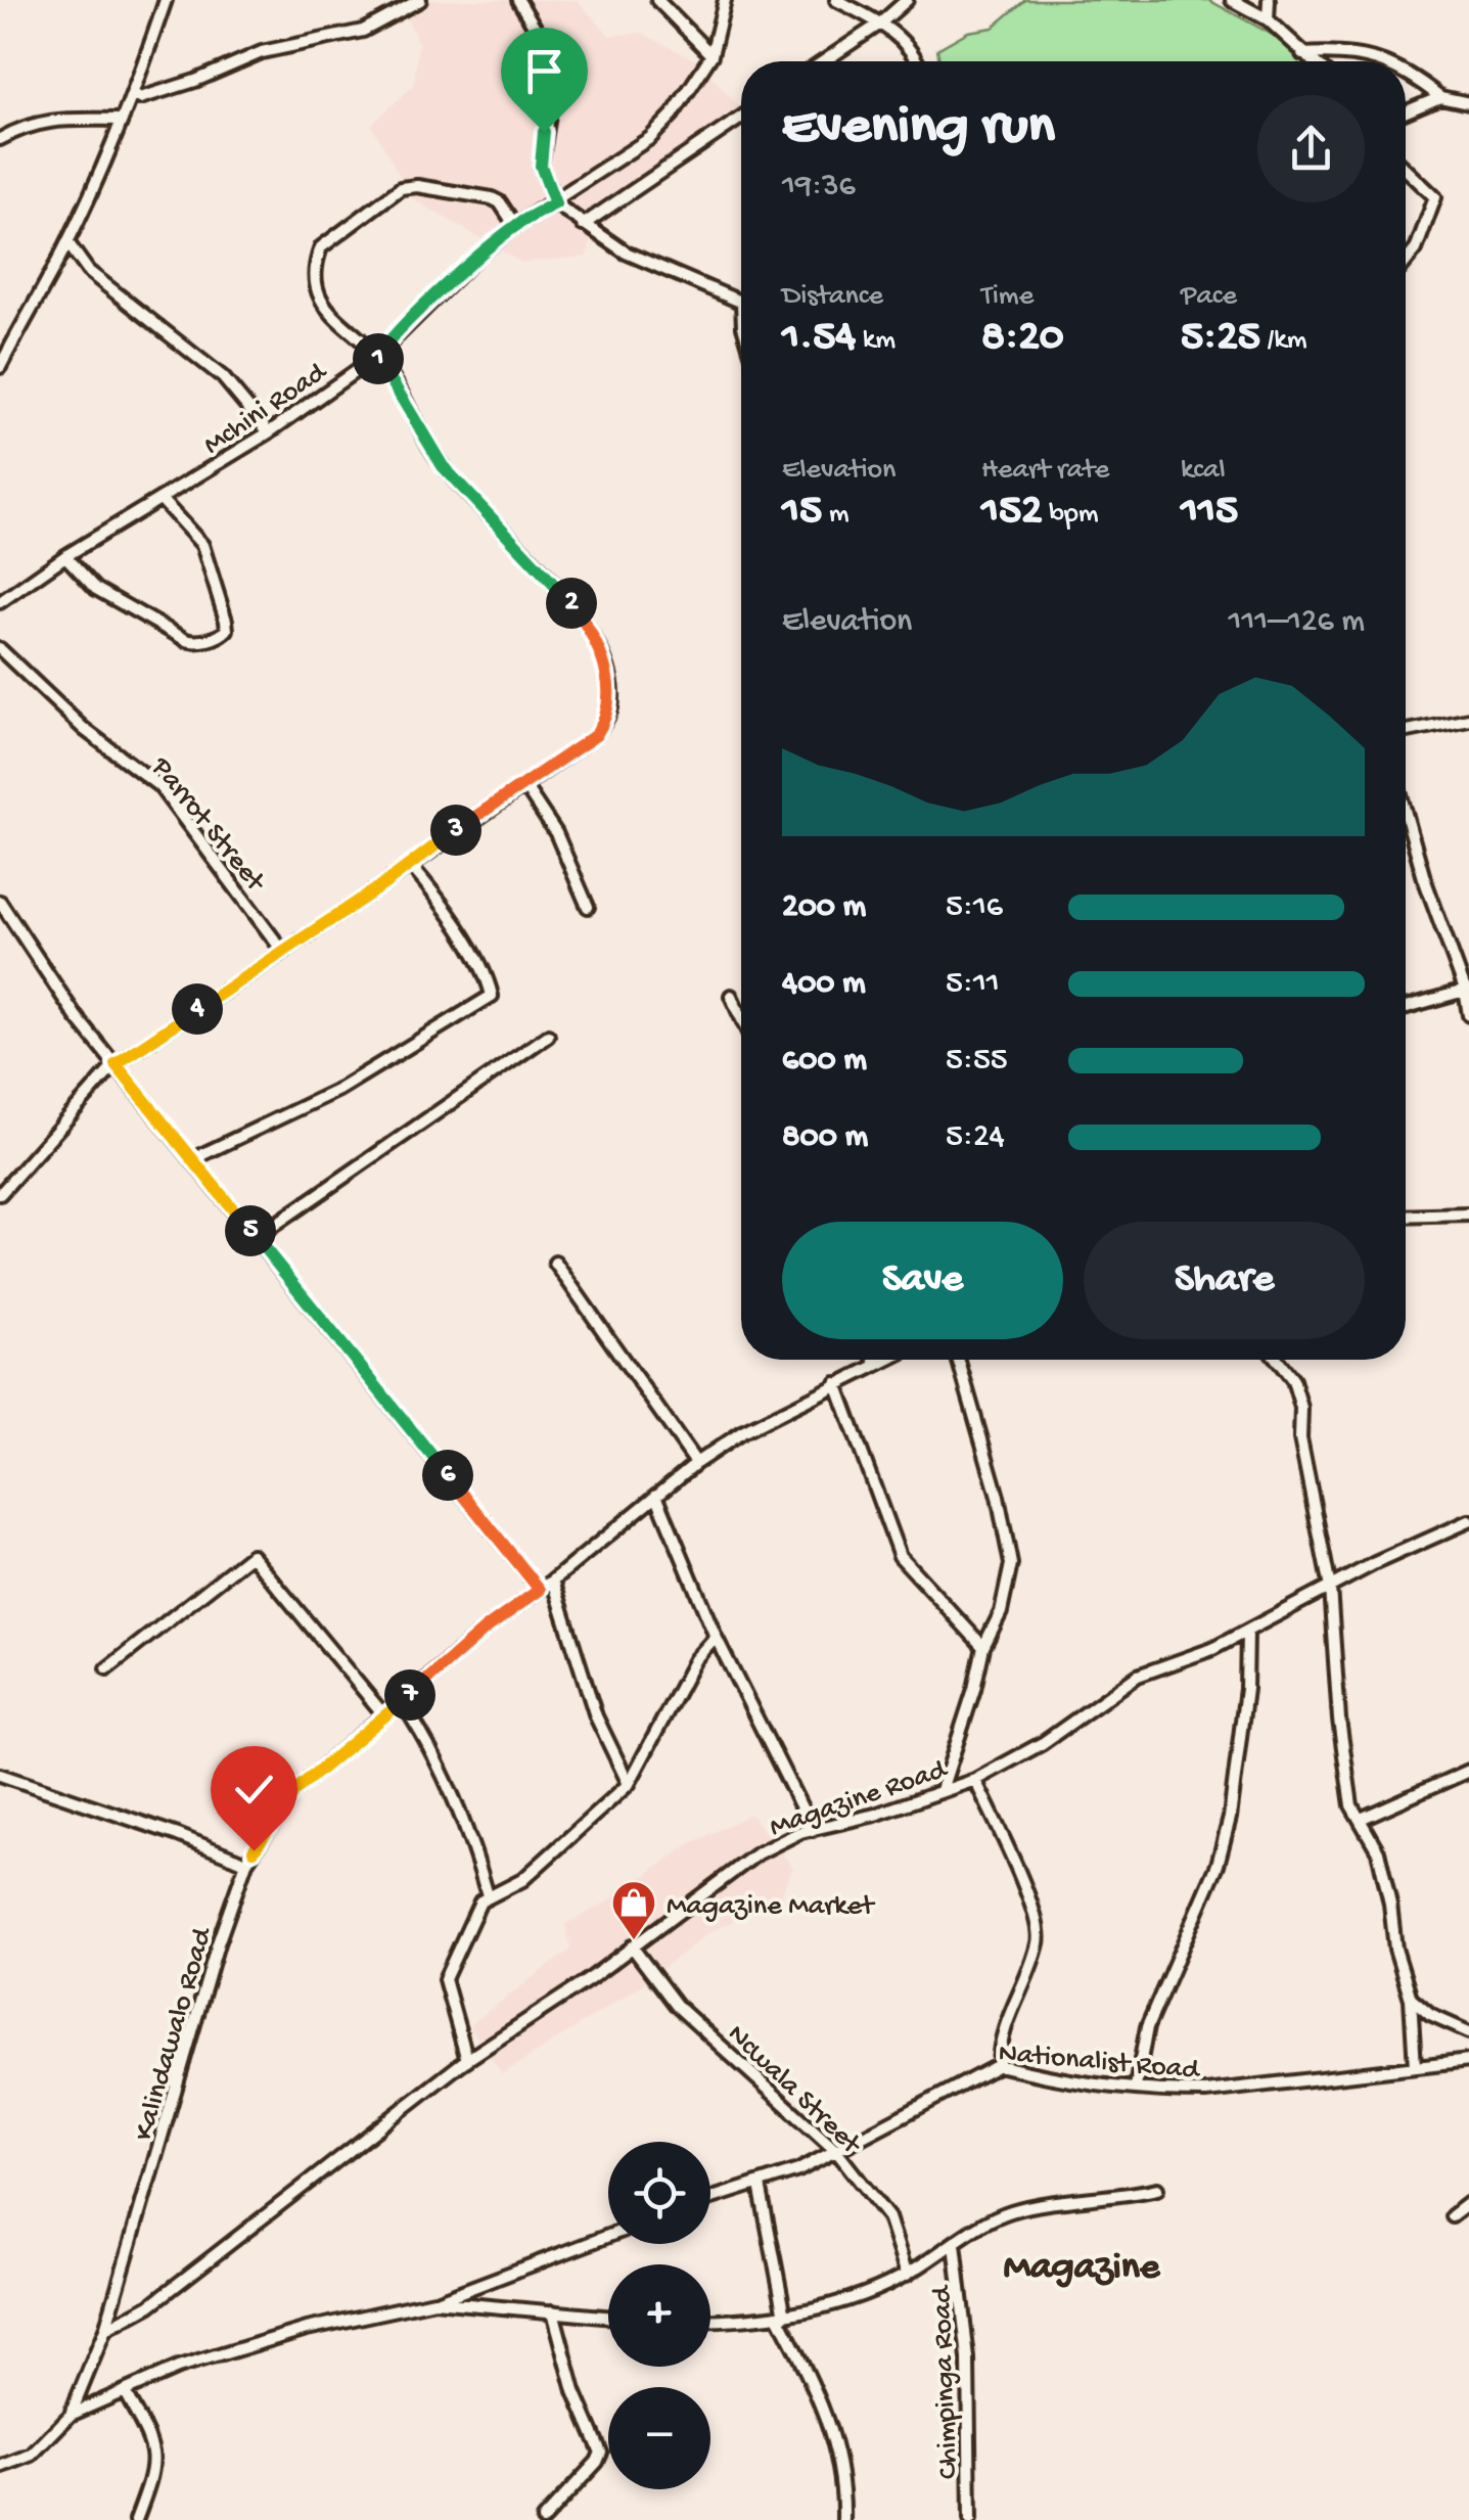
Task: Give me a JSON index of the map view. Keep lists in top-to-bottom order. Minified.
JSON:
{"streets":{"street":["Mchini Road","Parrot Street","Magazine Road","Kalindawalo Road","Nationalist Road","Ncwala Street","Chimpinga Road"]},"crossings":[["Magazine Road","Kalindawalo Road"],["Magazine Road","Ncwala Street"],["Nationalist Road","Ncwala Street"]],"districts":["Magazine"],"places":{"shop":["Magazine Market"]},"page":{"heading":["Evening run","19:36"],"stats":[["Distance","1.54 km"],["Time","8:20"],["Pace","5:25 /km"],["Elevation","15 m"],["Heart rate","152 bpm"],["kcal","115"]],"pins":["1","2","3","4","5","6","7"],"chart":["Elevation","111–126 m"],"list":[{"name":"200 m","note":"5:16"},{"name":"400 m","note":"5:11"},{"name":"600 m","note":"5:55"},{"name":"800 m","note":"5:24"}],"buttons":["Save","Share"],"map_buttons":["+","−"]}}
